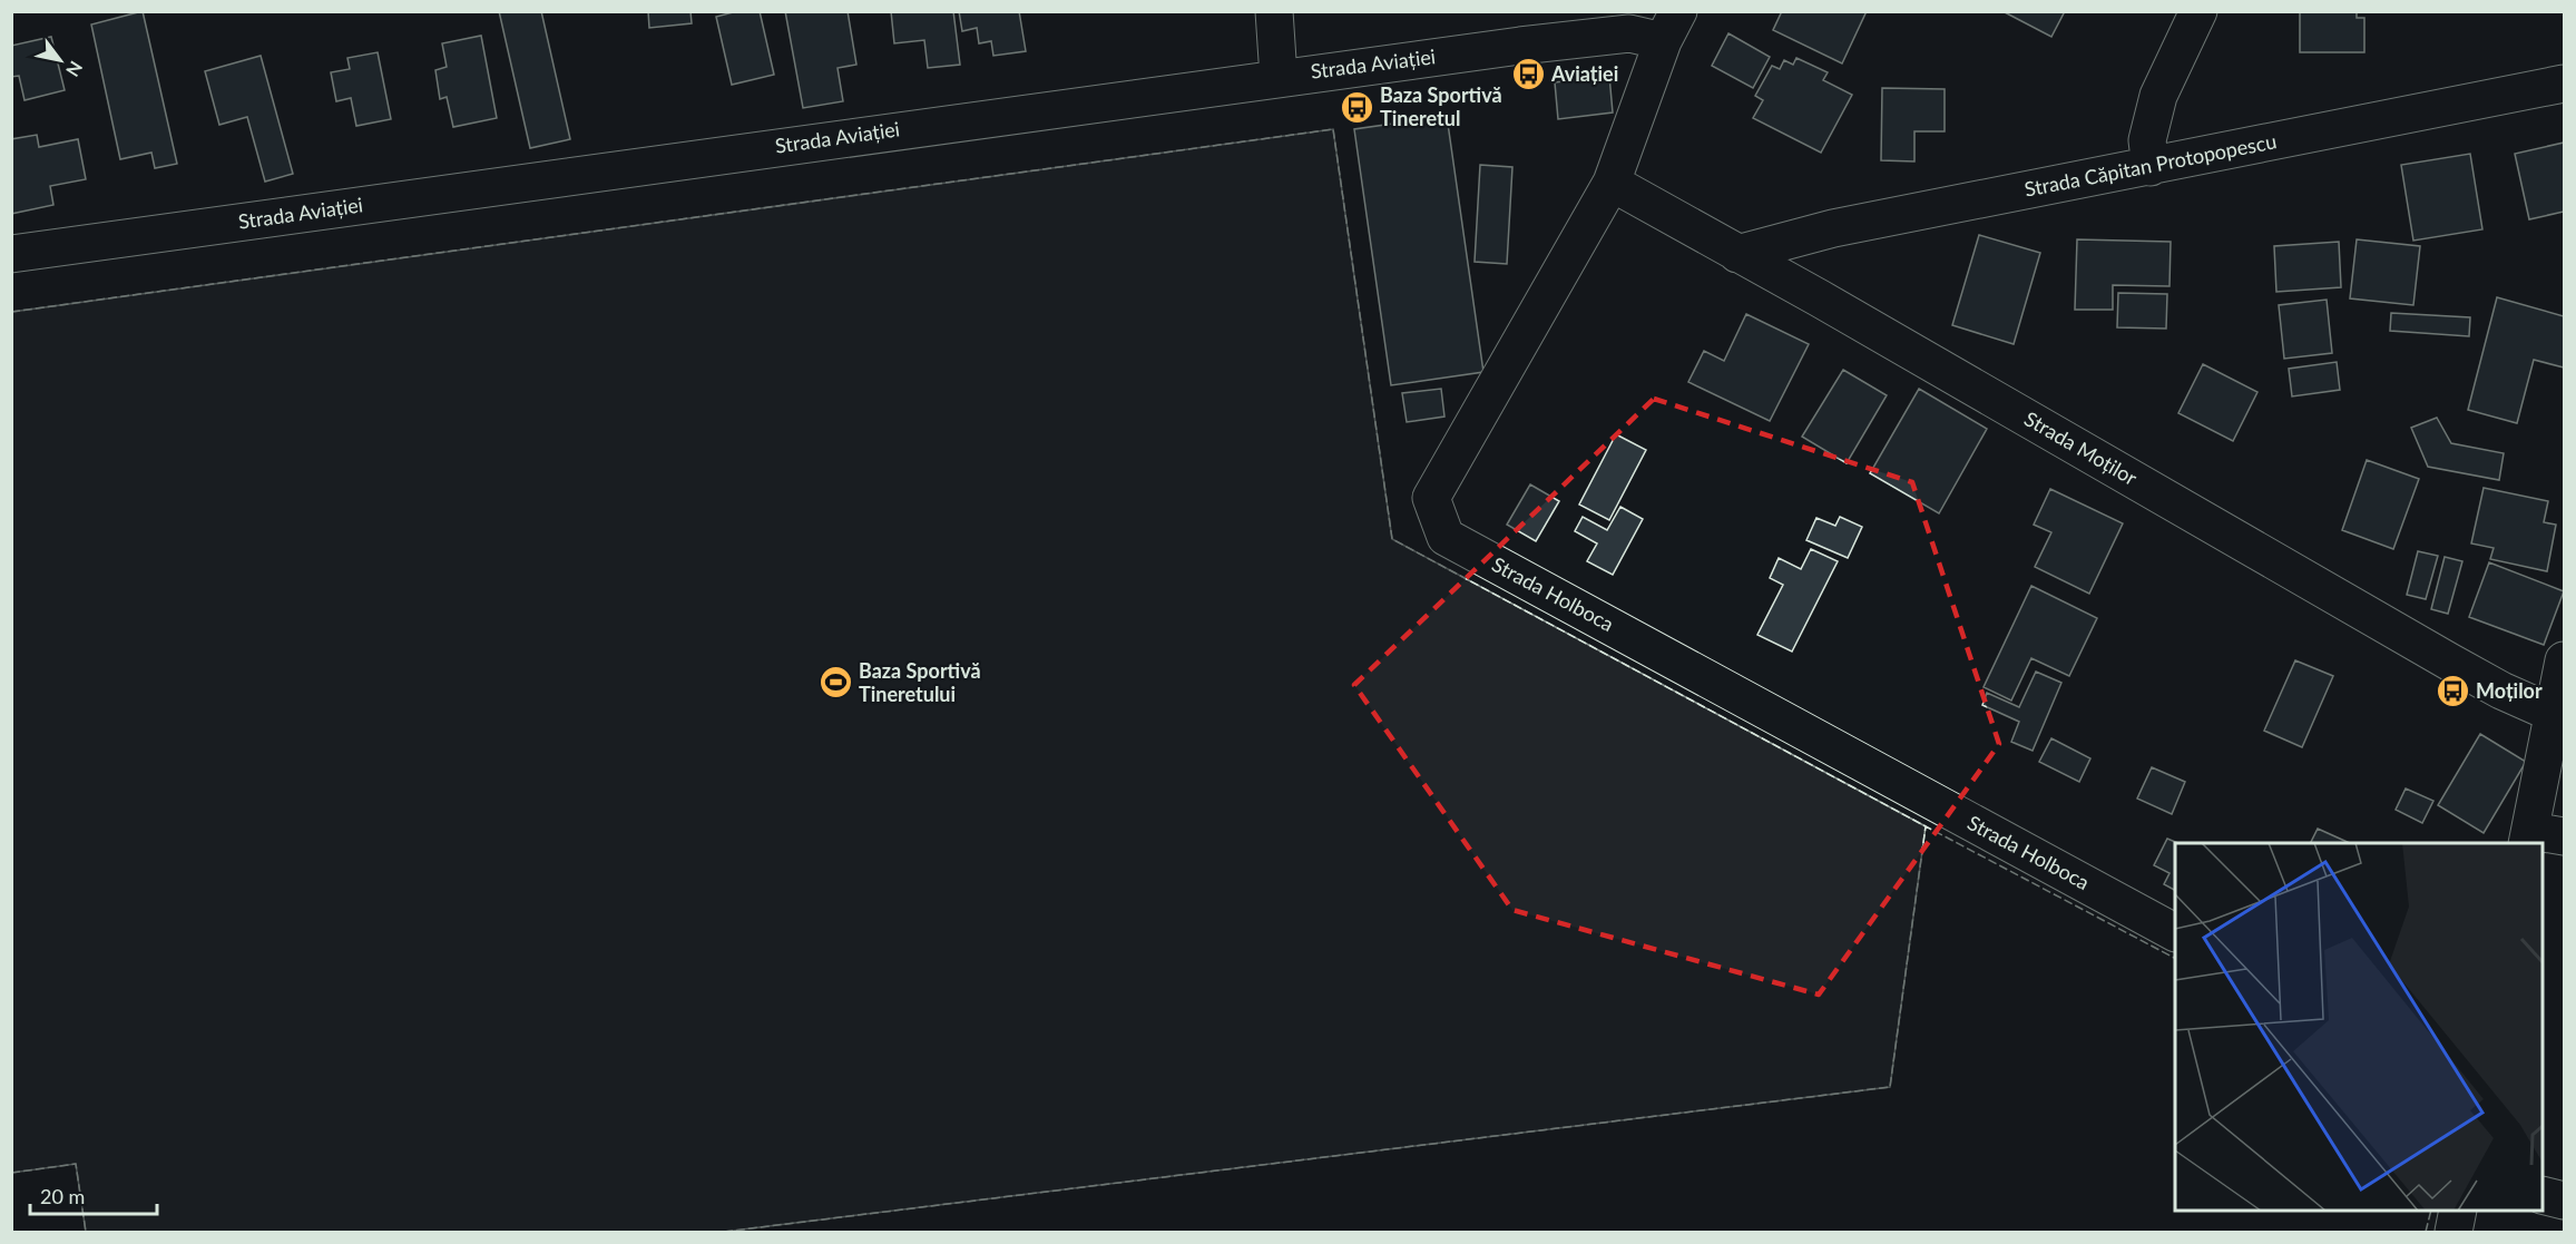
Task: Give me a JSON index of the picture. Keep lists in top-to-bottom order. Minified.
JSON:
{"streets":{"street":["Strada Aviației","Strada Căpitan Protopopescu","Strada Moților","Strada Holboca"]},"crossings":[["Strada Aviației","Strada Holboca"],["Strada Căpitan Protopopescu","Strada Moților"],["Strada Moților","Strada Holboca"]],"places":{"bus stop":["Aviației","Baza Sportivă Tineretul","Moților"],"sports":["Baza Sportivă Tineretului"]},"scale_bar":"20 m","north":"bottom right"}
